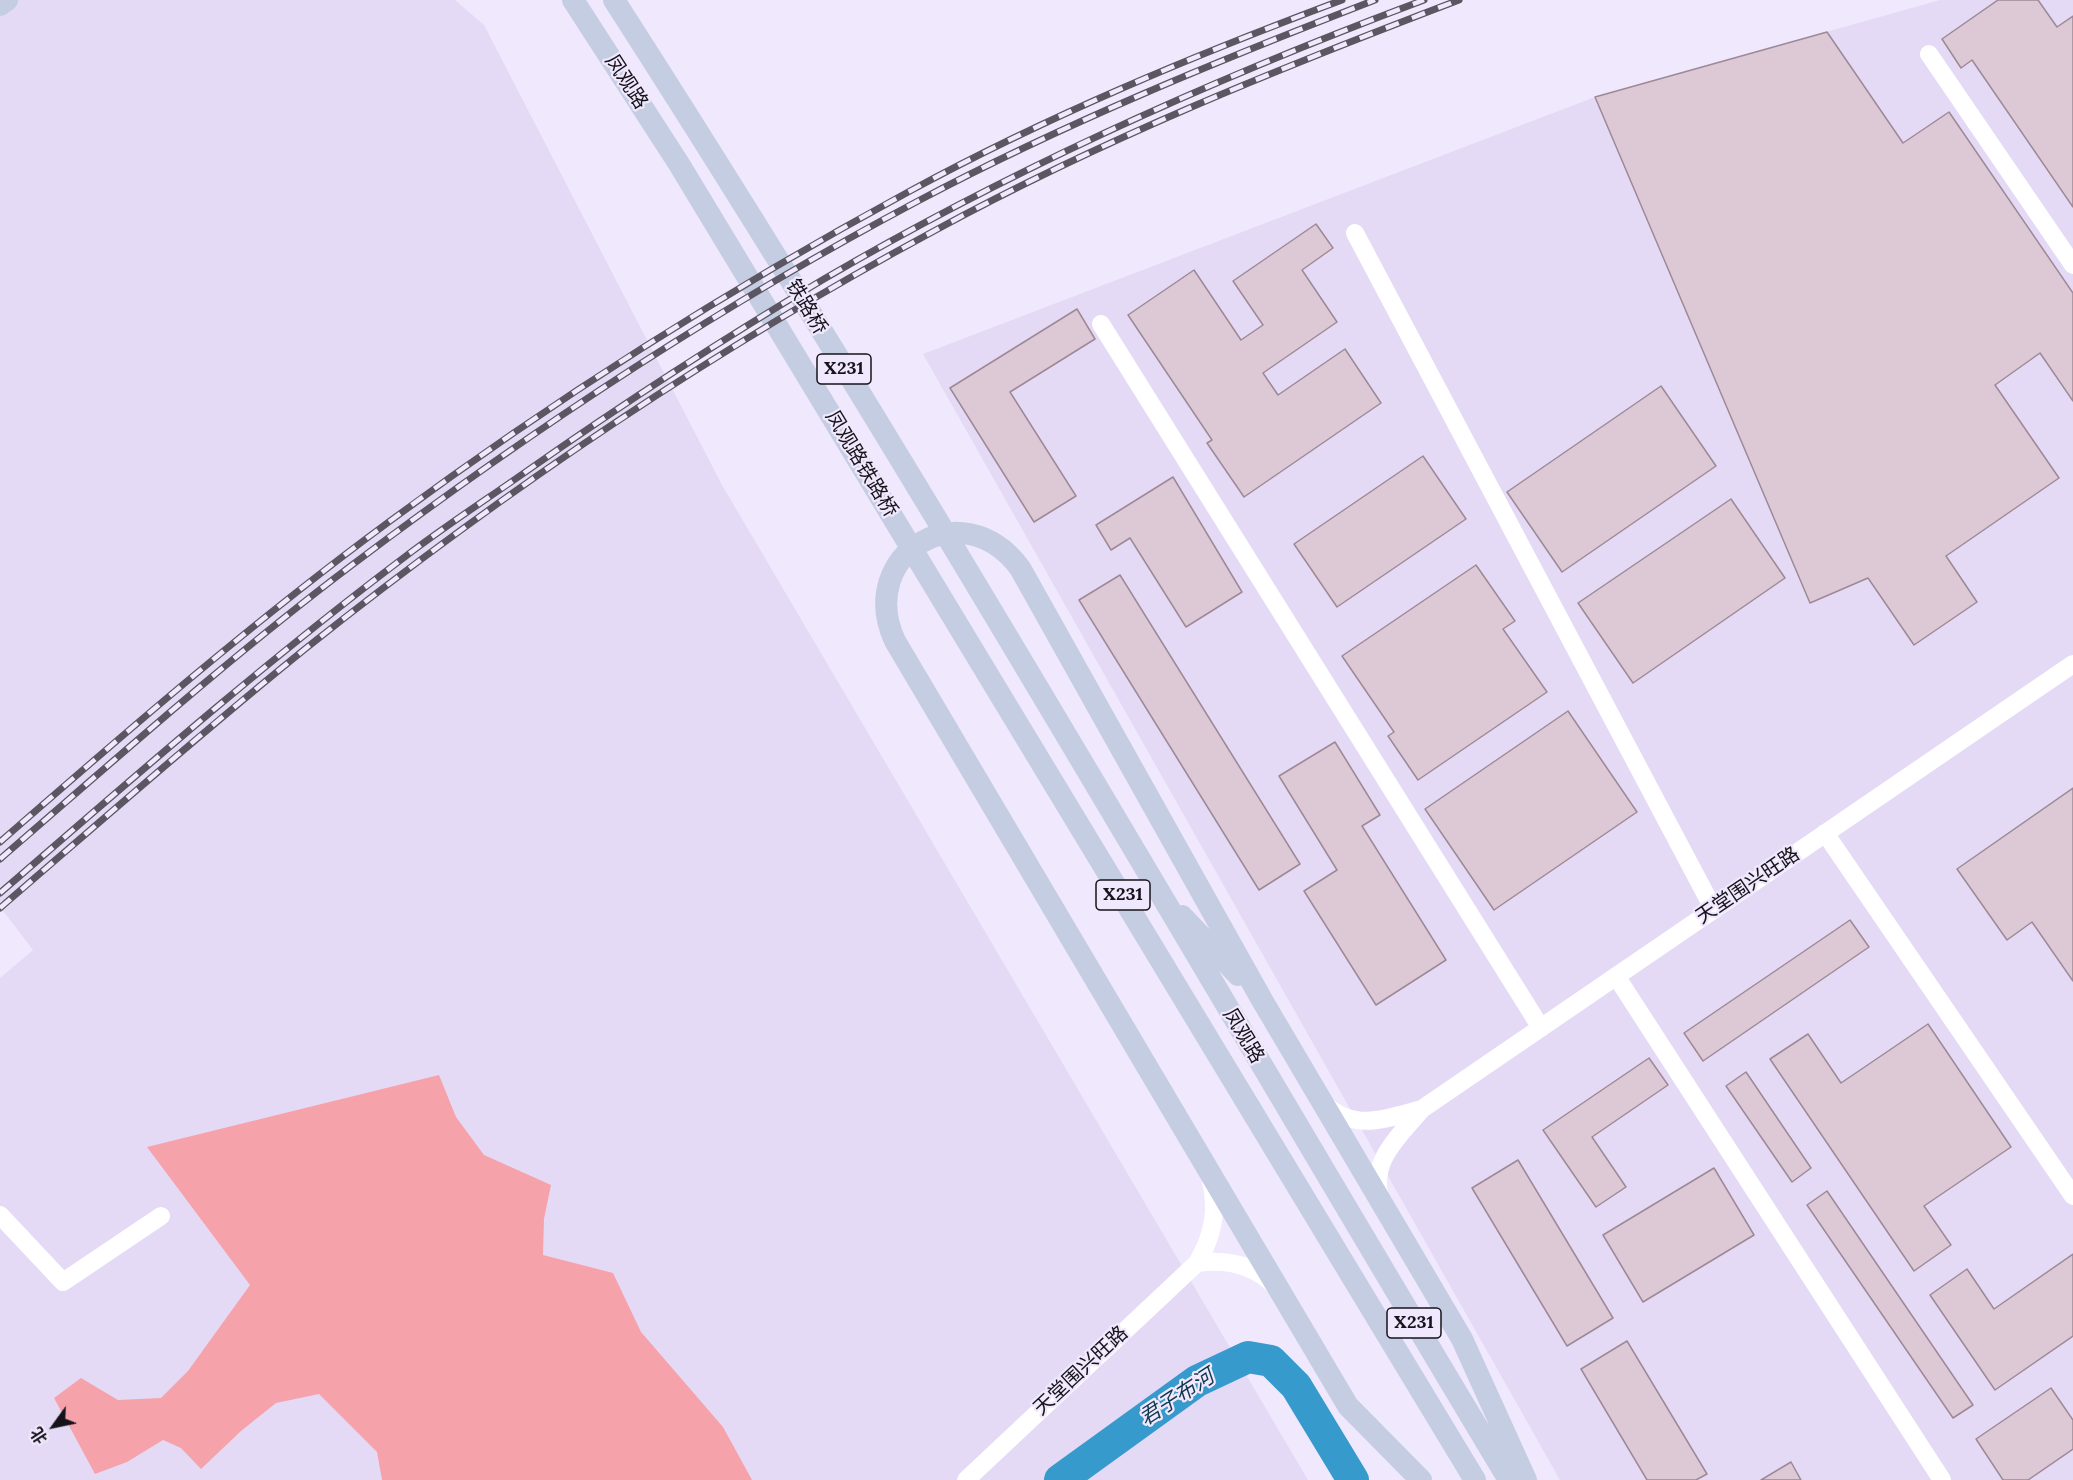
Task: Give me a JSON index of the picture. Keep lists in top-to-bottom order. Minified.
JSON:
{"streets":{"main road":["凤观路","铁路桥","X231","凤观路铁路桥"],"street":["天堂围兴旺路"]},"crossings":[["凤观路","铁路桥"],["凤观路","凤观路铁路桥"]],"water":["君子布河"],"north":"bottom left"}
